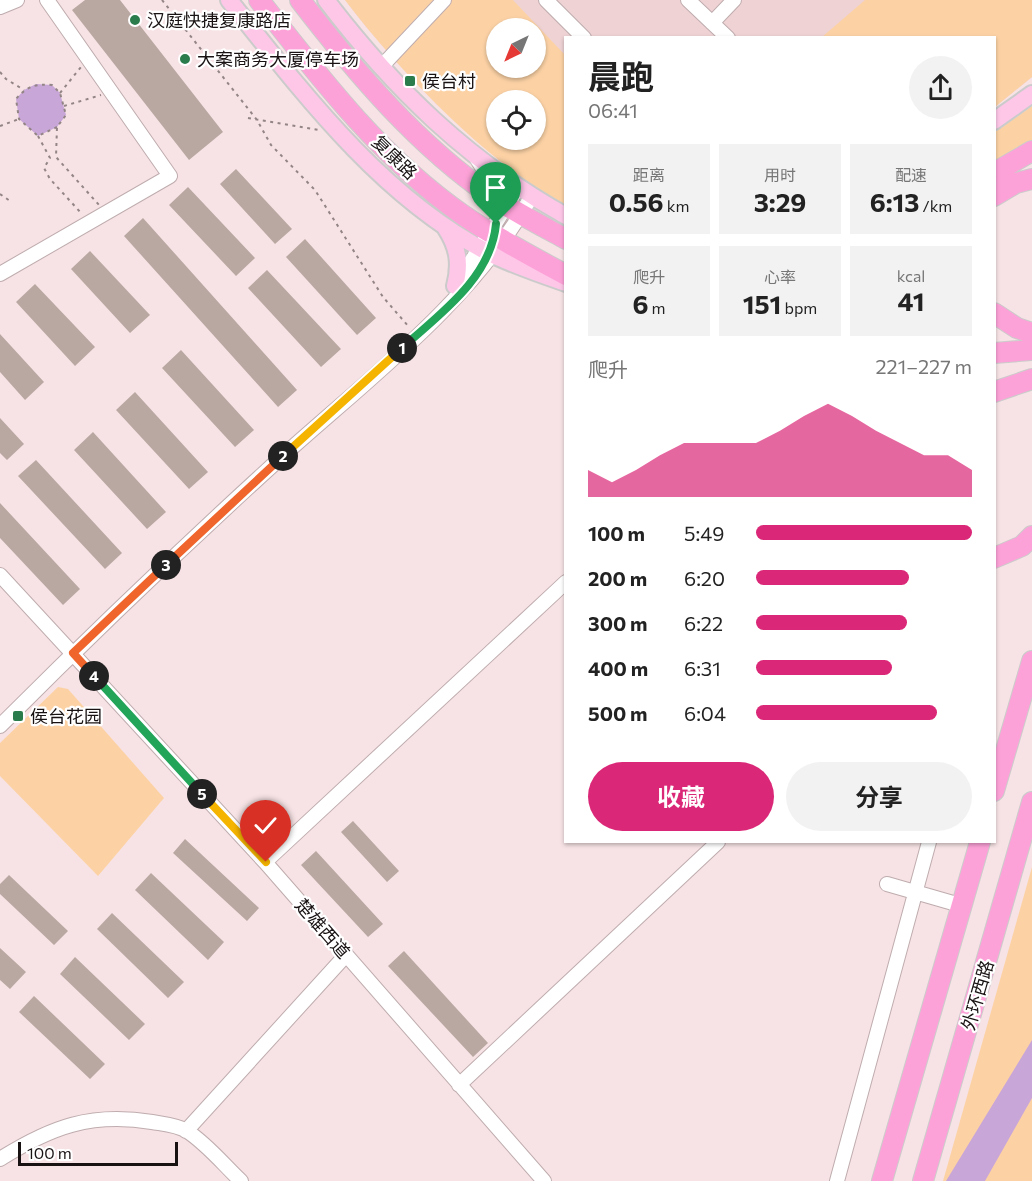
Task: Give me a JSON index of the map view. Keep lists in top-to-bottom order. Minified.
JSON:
{"streets":{"highway":["复康路","外环西路"],"street":["楚雄西道"]},"places":{"other":["汉庭快捷复康路店","大案商务大厦停车场"],"transit":["侯台村","侯台花园"]},"scale_bar":"100 m","north":"bottom left","page":{"heading":["晨跑","06:41"],"stats":[["距离","0.56 km"],["用时","3:29"],["配速","6:13 /km"],["爬升","6 m"],["心率","151 bpm"],["kcal","41"]],"pins":["1","2","3","4","5"],"chart":["爬升","221–227 m"],"list":[{"name":"100 m","note":"5:49"},{"name":"200 m","note":"6:20"},{"name":"300 m","note":"6:22"},{"name":"400 m","note":"6:31"},{"name":"500 m","note":"6:04"}],"buttons":["收藏","分享"],"scale":"100 m"}}
